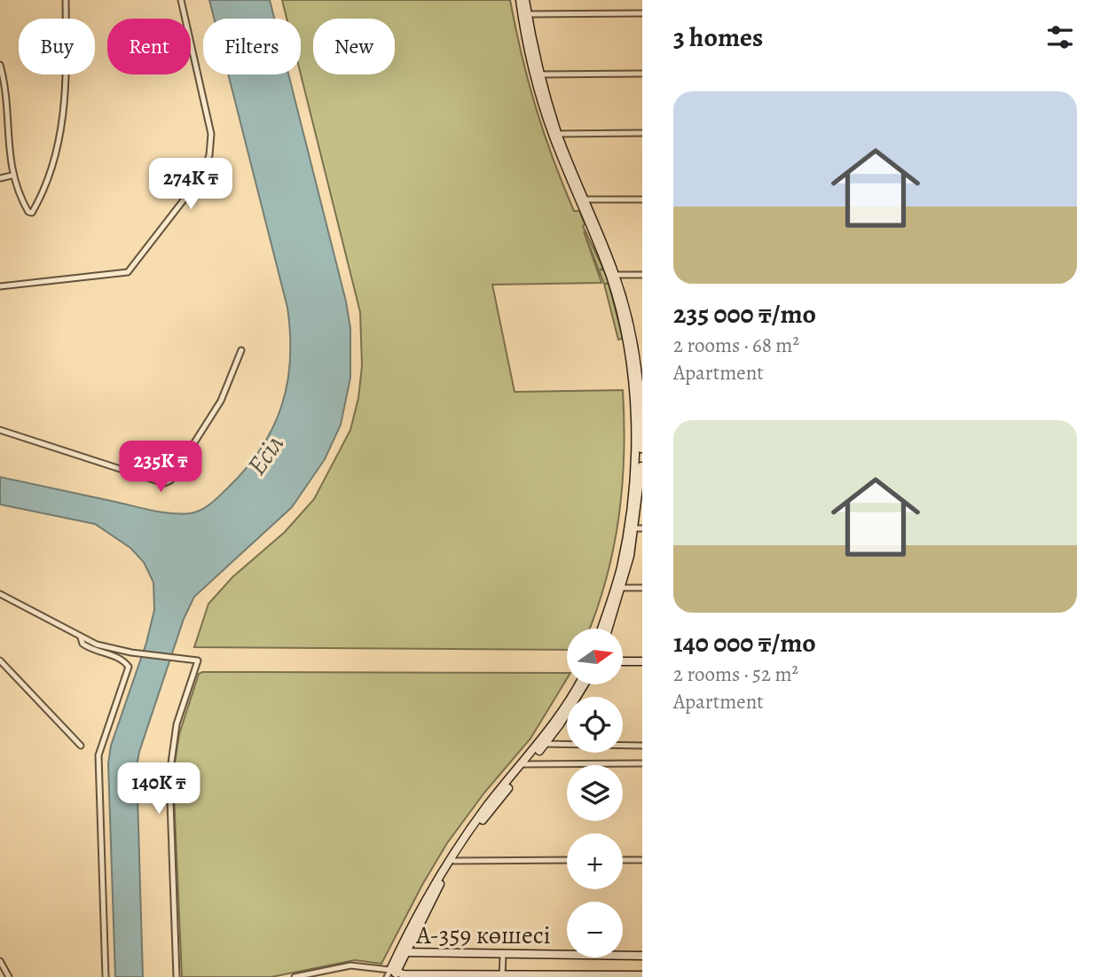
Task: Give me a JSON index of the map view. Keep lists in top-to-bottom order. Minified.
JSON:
{"streets":{"street":["А-359 көшесі"]},"water":["Есіл"],"north":"right","page":{"heading":"3 homes","chip":["Buy","Rent","Filters","New"],"list":[{"name":"235 000 ₸/mo","note":"2 rooms · 68 m² · Apartment"},{"name":"140 000 ₸/mo","note":"2 rooms · 52 m² · Apartment"}],"price":["274K ₸","235K ₸","140K ₸"],"map_buttons":["+","−"]}}
